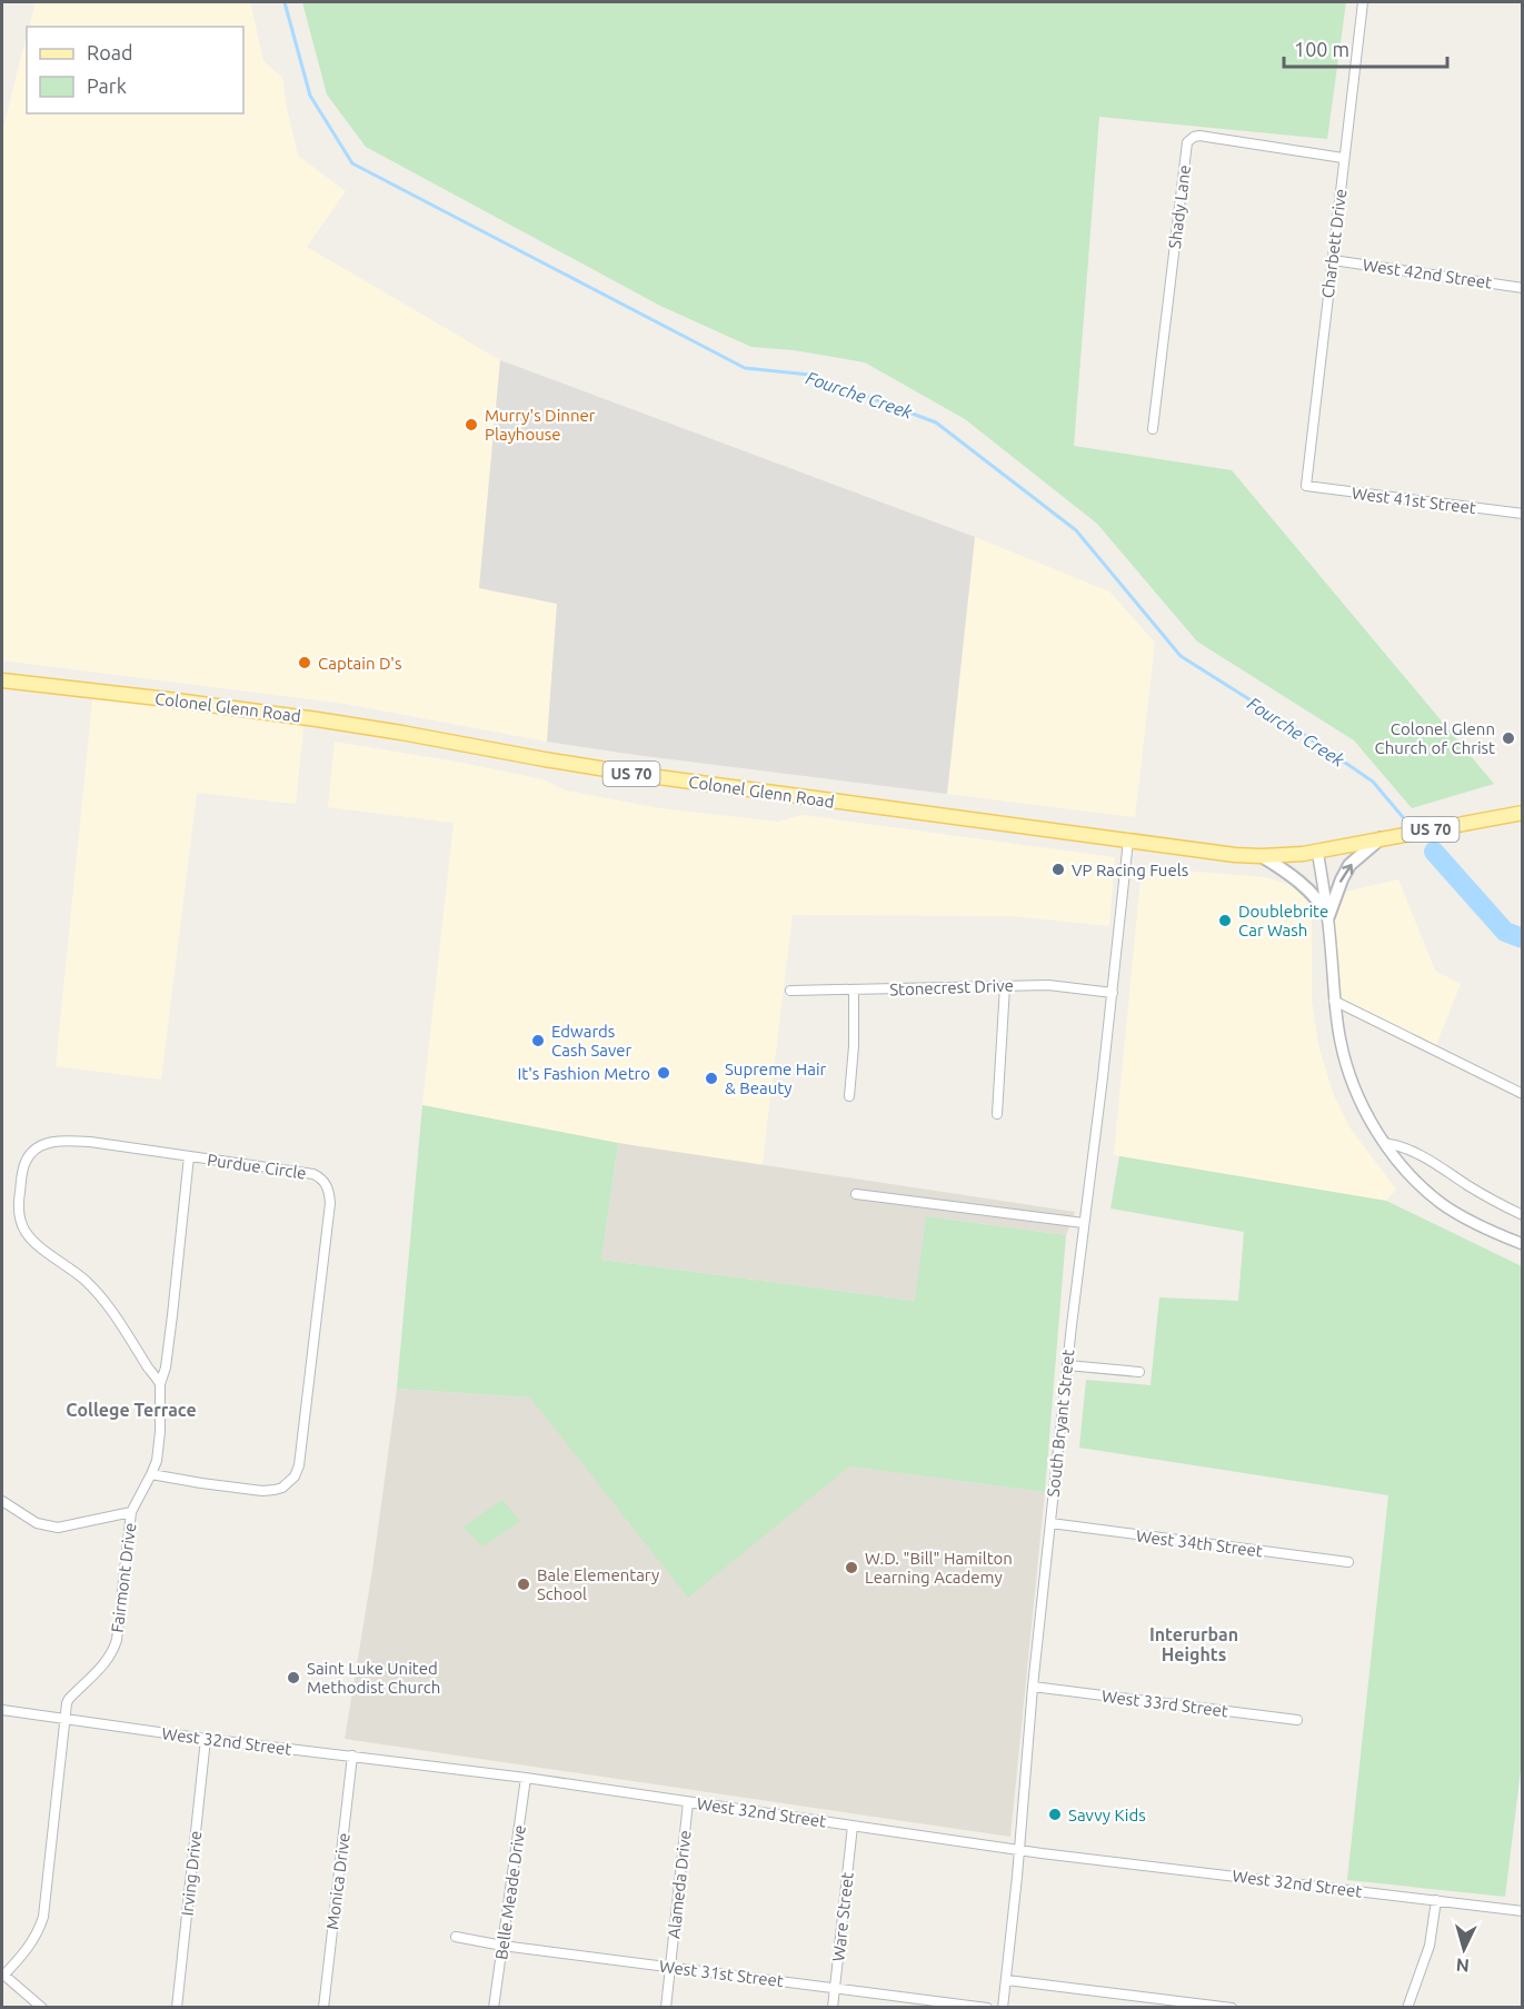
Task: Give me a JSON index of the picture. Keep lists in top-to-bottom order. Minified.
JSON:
{"streets":{"main road":["Colonel Glenn Road","US 70"],"street":["Shady Lane","Charbett Drive","West 42nd Street","West 41st Street","Stonecrest Drive","Purdue Circle","South Bryant Street","West 34th Street","Fairmont Drive","West 33rd Street","West 32nd Street","Irving Drive","Monica Drive","Alameda Drive","Belle Meade Drive","Ware Street","West 31st Street"]},"crossings":[["Shady Lane","Charbett Drive"],["Charbett Drive","West 42nd Street"],["Charbett Drive","West 41st Street"],["Colonel Glenn Road","South Bryant Street"],["Stonecrest Drive","South Bryant Street"],["Purdue Circle","Fairmont Drive"],["South Bryant Street","West 34th Street"],["South Bryant Street","West 33rd Street"],["South Bryant Street","West 32nd Street"],["Fairmont Drive","West 32nd Street"],["West 32nd Street","Irving Drive"],["West 32nd Street","Monica Drive"],["West 32nd Street","Alameda Drive"],["West 32nd Street","Belle Meade Drive"],["West 32nd Street","Ware Street"],["Alameda Drive","West 31st Street"],["Belle Meade Drive","West 31st Street"],["Ware Street","West 31st Street"]],"districts":["College Terrace","Interurban Heights"],"water":["Fourche Creek"],"places":["Murry's Dinner Playhouse","Captain D's","Colonel Glenn Church of Christ","VP Racing Fuels","Doublebrite Car Wash","Edwards Cash Saver","It's Fashion Metro","Supreme Hair & Beauty","W.D. \"Bill\" Hamilton Learning Academy","Bale Elementary School","Saint Luke United Methodist Church","Savvy Kids"],"legend":["Road","Park"],"scale_bar":"100 m","north":"bottom"}
